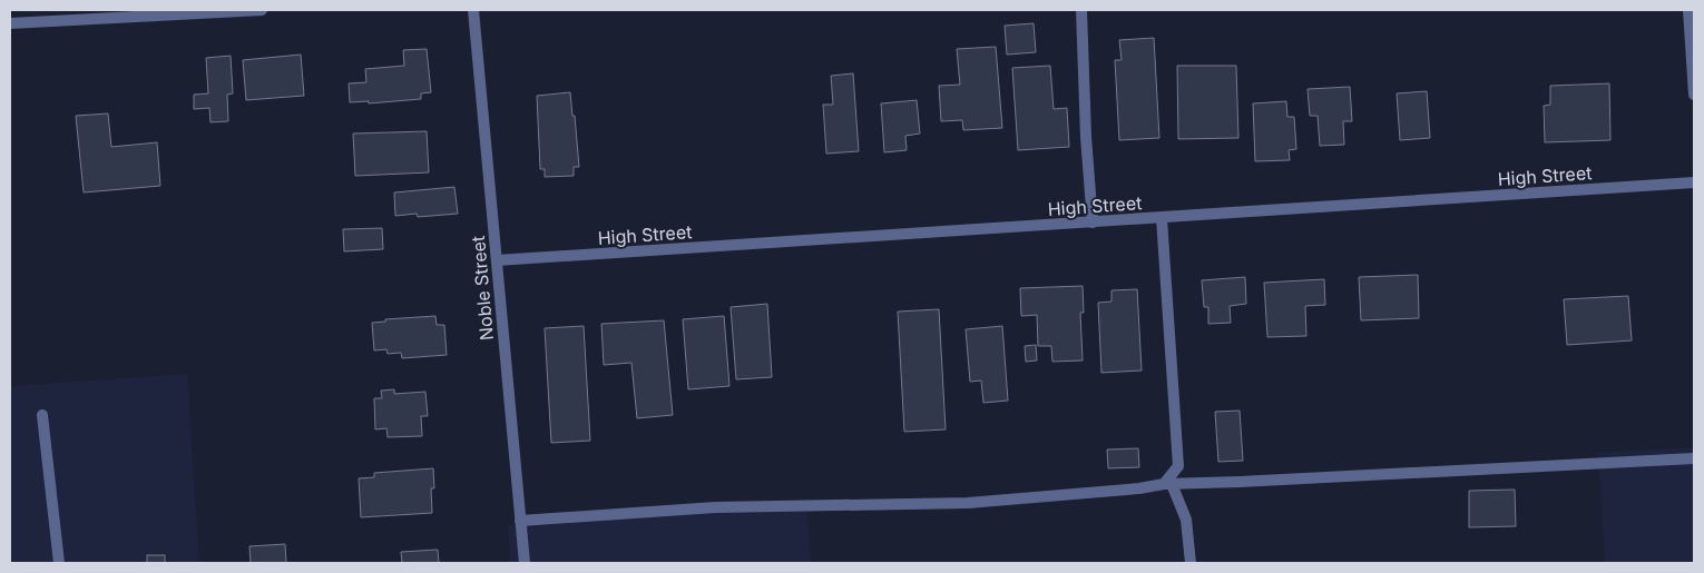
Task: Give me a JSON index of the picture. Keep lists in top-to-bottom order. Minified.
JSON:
{"streets":{"street":["High Street","Noble Street"]},"crossings":[["High Street","Noble Street"]]}
